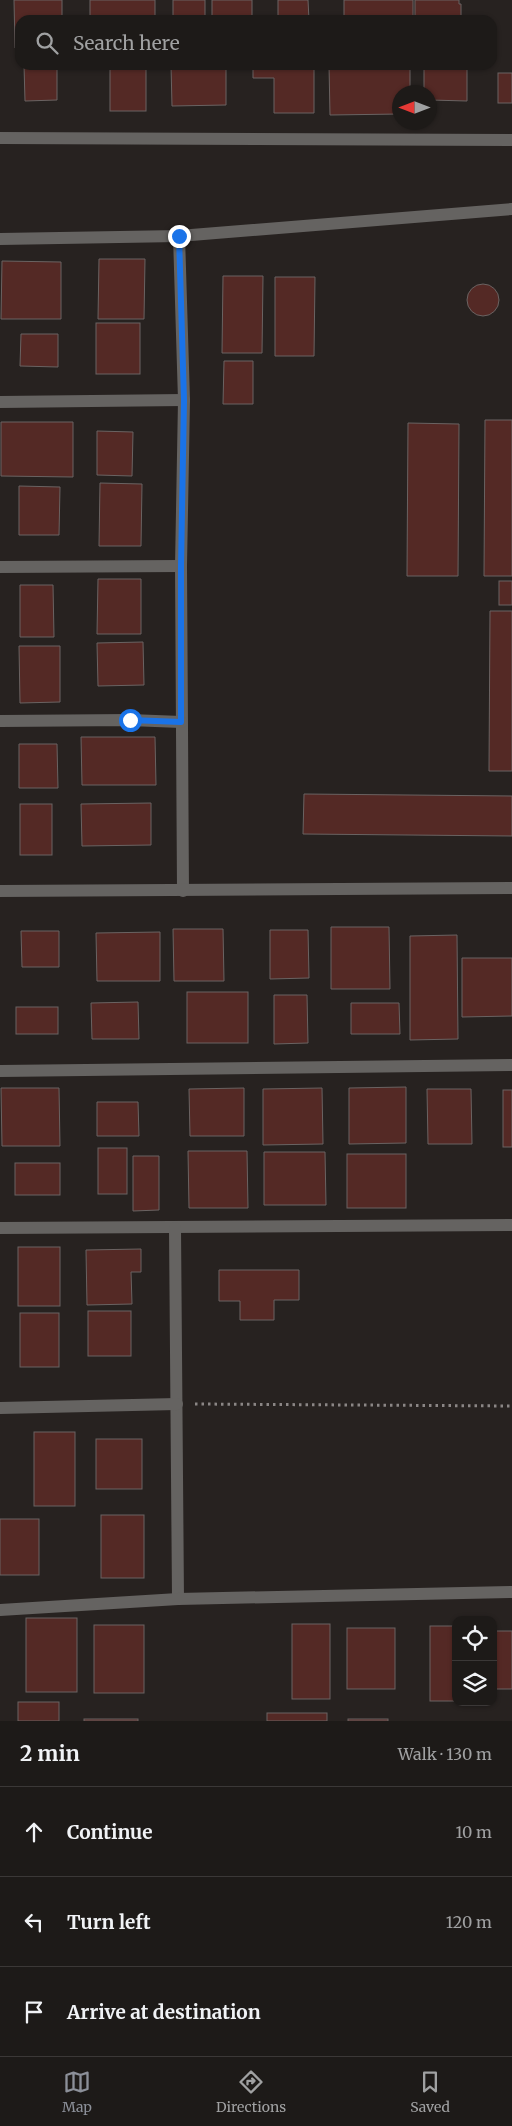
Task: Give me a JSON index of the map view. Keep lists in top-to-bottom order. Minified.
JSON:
{"north":"left","page":{"search":"Search here","heading":["2 min","Walk · 130 m"],"list":[["Continue","10 m"],["Turn left","120 m"],"Arrive at destination"],"nav":["Map","Directions","Saved"]}}
